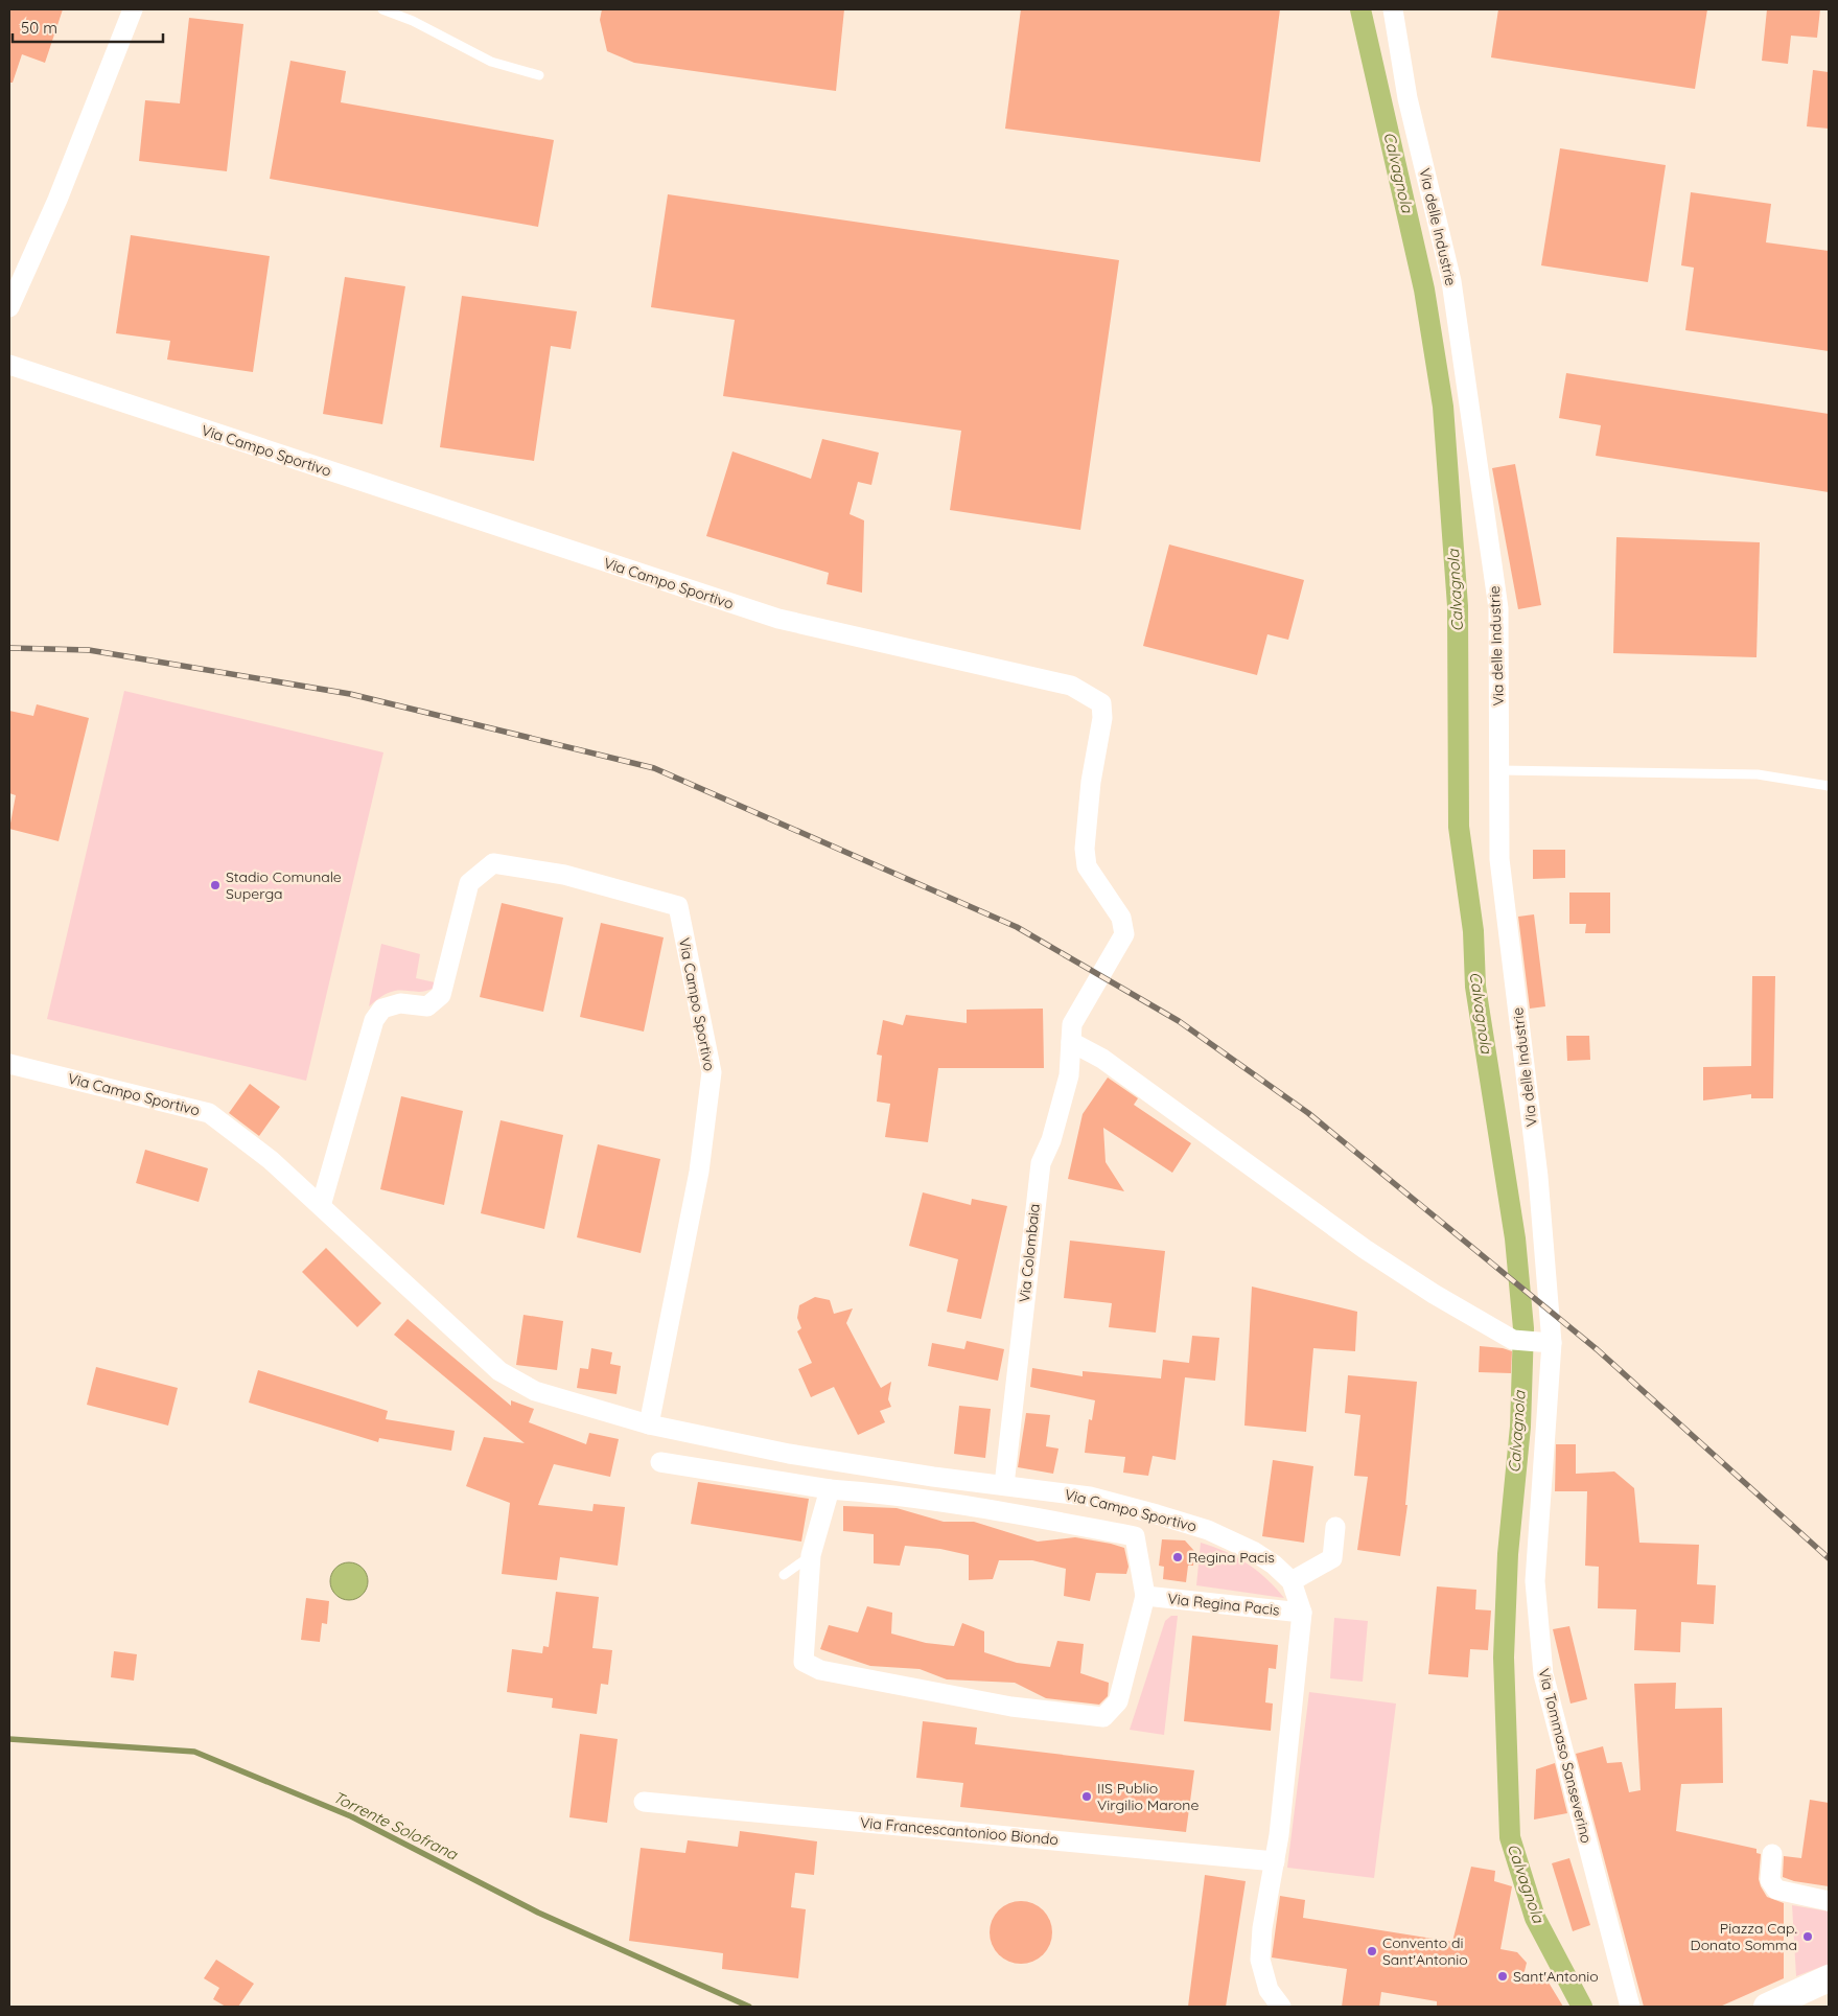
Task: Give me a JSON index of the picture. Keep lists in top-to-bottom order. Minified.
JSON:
{"streets":{"street":["Via delle Industrie","Via Campo Sportivo","Via Colombaia","Via Regina Pacis","Via Tommaso Sanseverino","Via Francescantonioo Biondo"]},"crossings":[["Via delle Industrie","Via Tommaso Sanseverino"],["Via Campo Sportivo","Via Colombaia"],["Via Campo Sportivo","Via Regina Pacis"],["Via Campo Sportivo","Via Francescantonioo Biondo"]],"water":["Calvagnola","Torrente Solofrana"],"places":["Stadio Comunale Superga","Regina Pacis","IIS Publio Virgilio Marone","Piazza Cap. Donato Somma","Convento di Sant'Antonio","Sant'Antonio"],"scale_bar":"50 m"}
